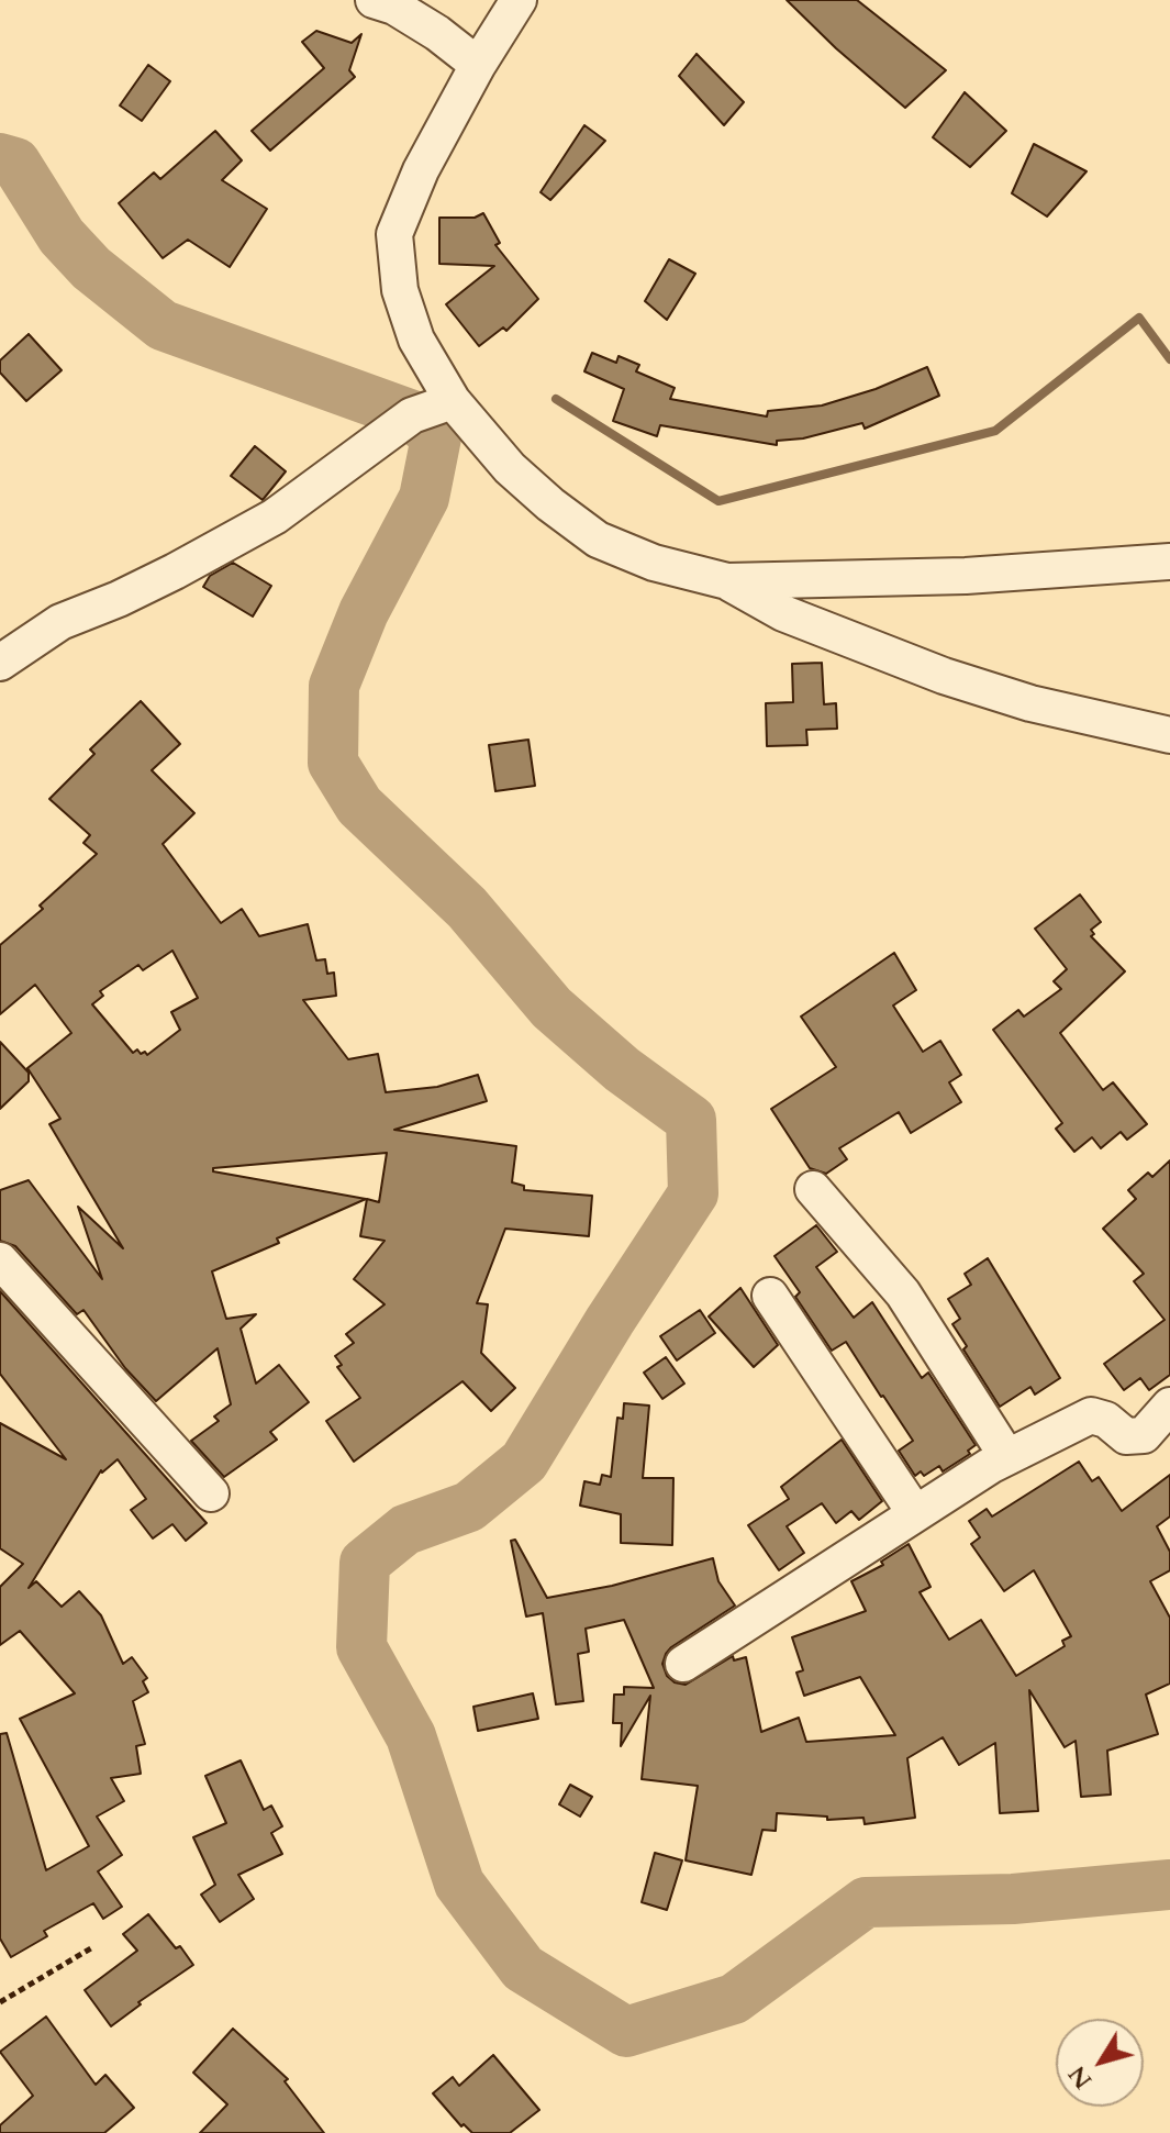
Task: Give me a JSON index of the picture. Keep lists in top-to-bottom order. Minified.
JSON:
{"north":"bottom left"}
